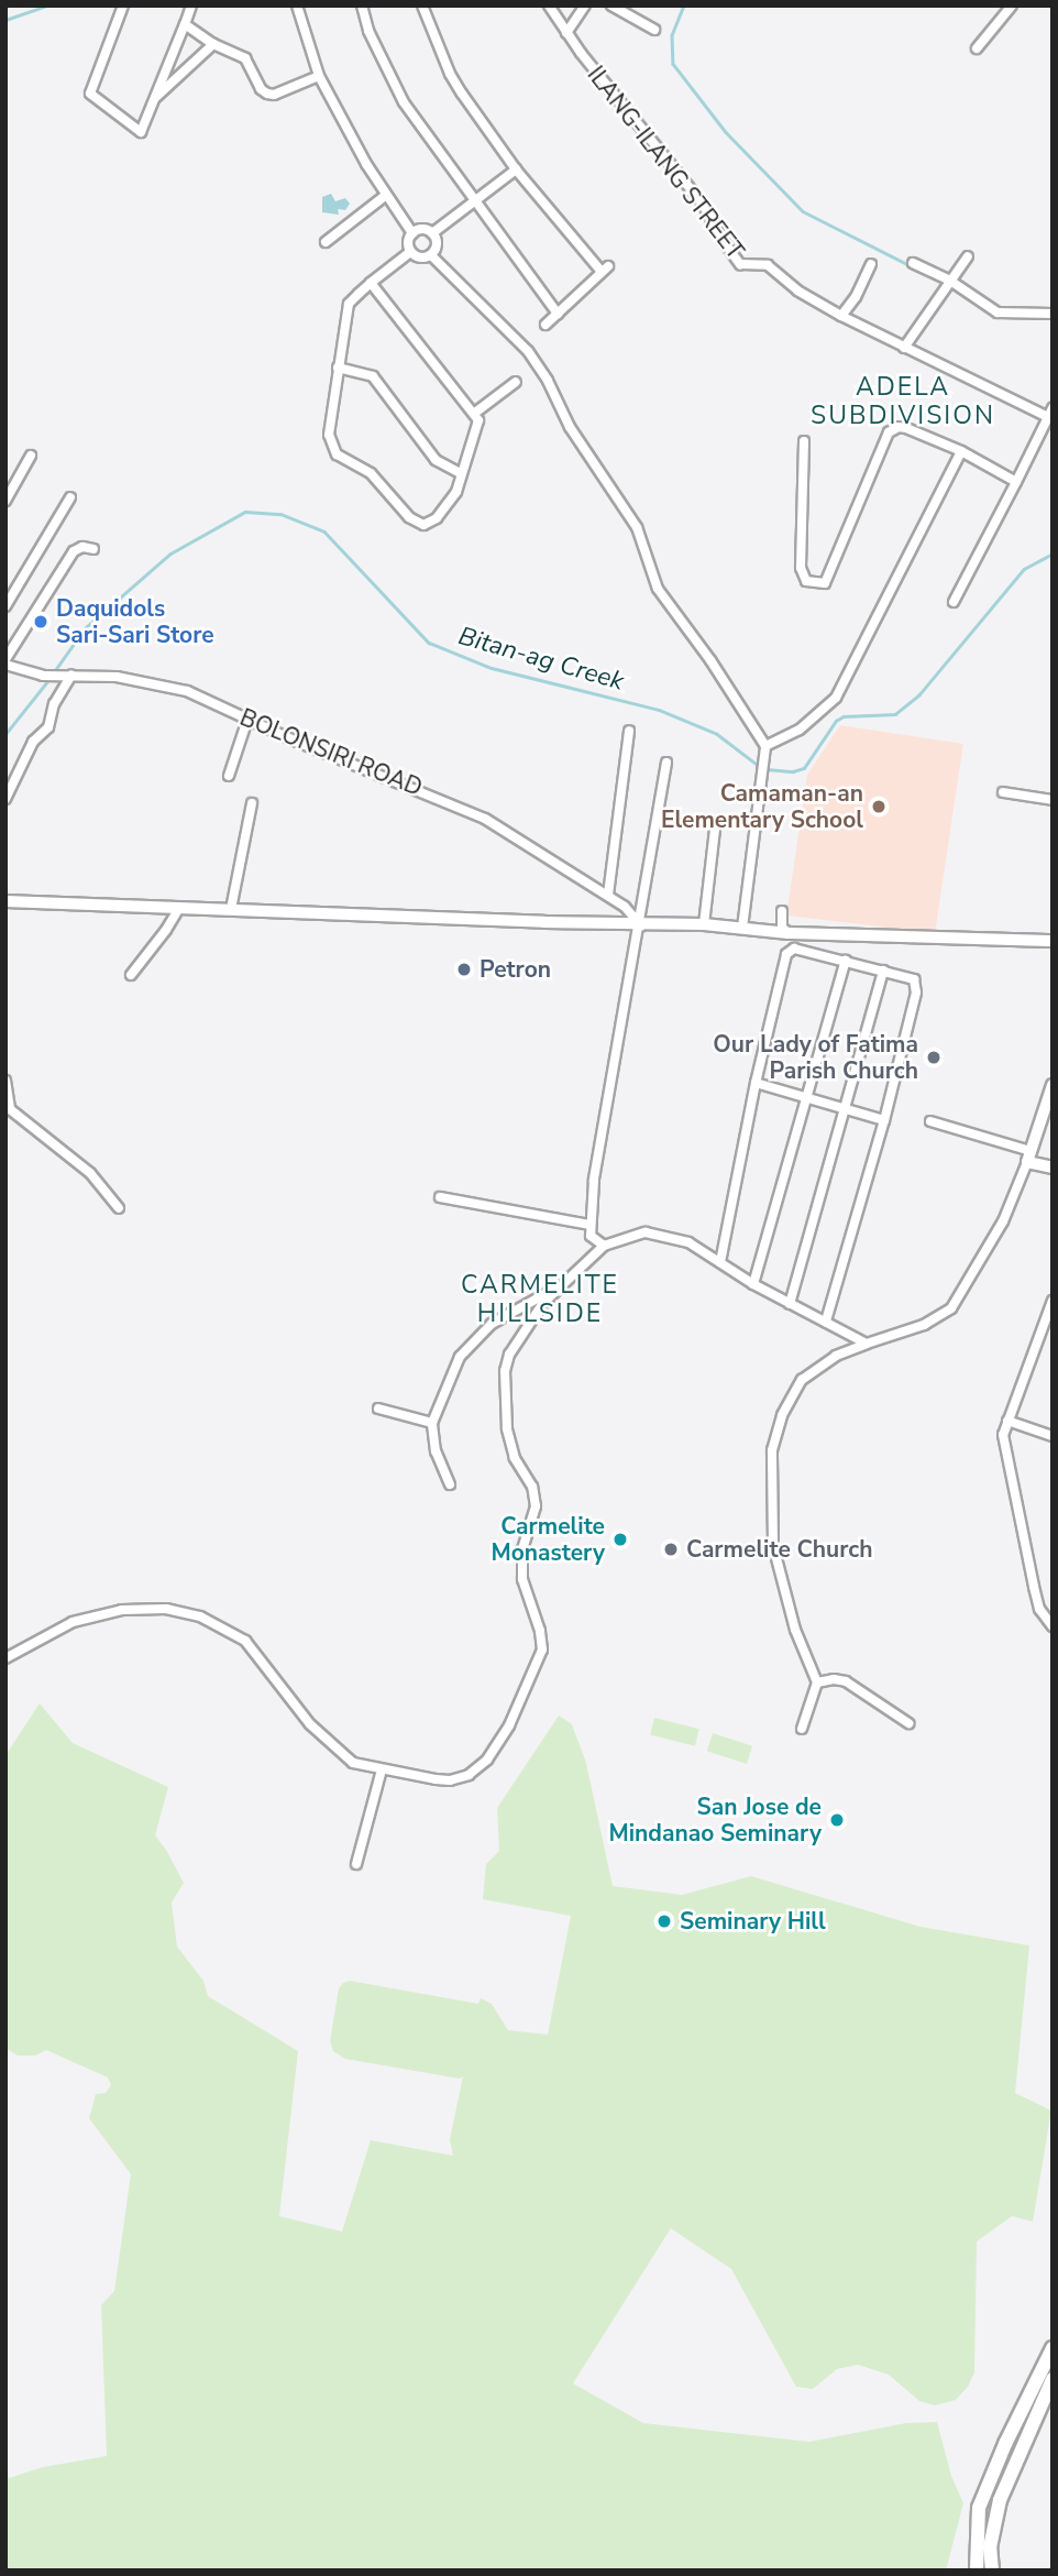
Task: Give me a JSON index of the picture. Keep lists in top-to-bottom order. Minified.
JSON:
{"streets":{"street":["ILANG-ILANG STREET","BOLONSIRI ROAD"]},"districts":["ADELA SUBDIVISION","CARMELITE HILLSIDE"],"water":["Bitan-ag Creek"],"places":["Daquidols Sari-Sari Store","Camaman-an Elementary School","Petron","Our Lady of Fatima Parish Church","Carmelite Monastery","Carmelite Church","San Jose de Mindanao Seminary","Seminary Hill"]}
